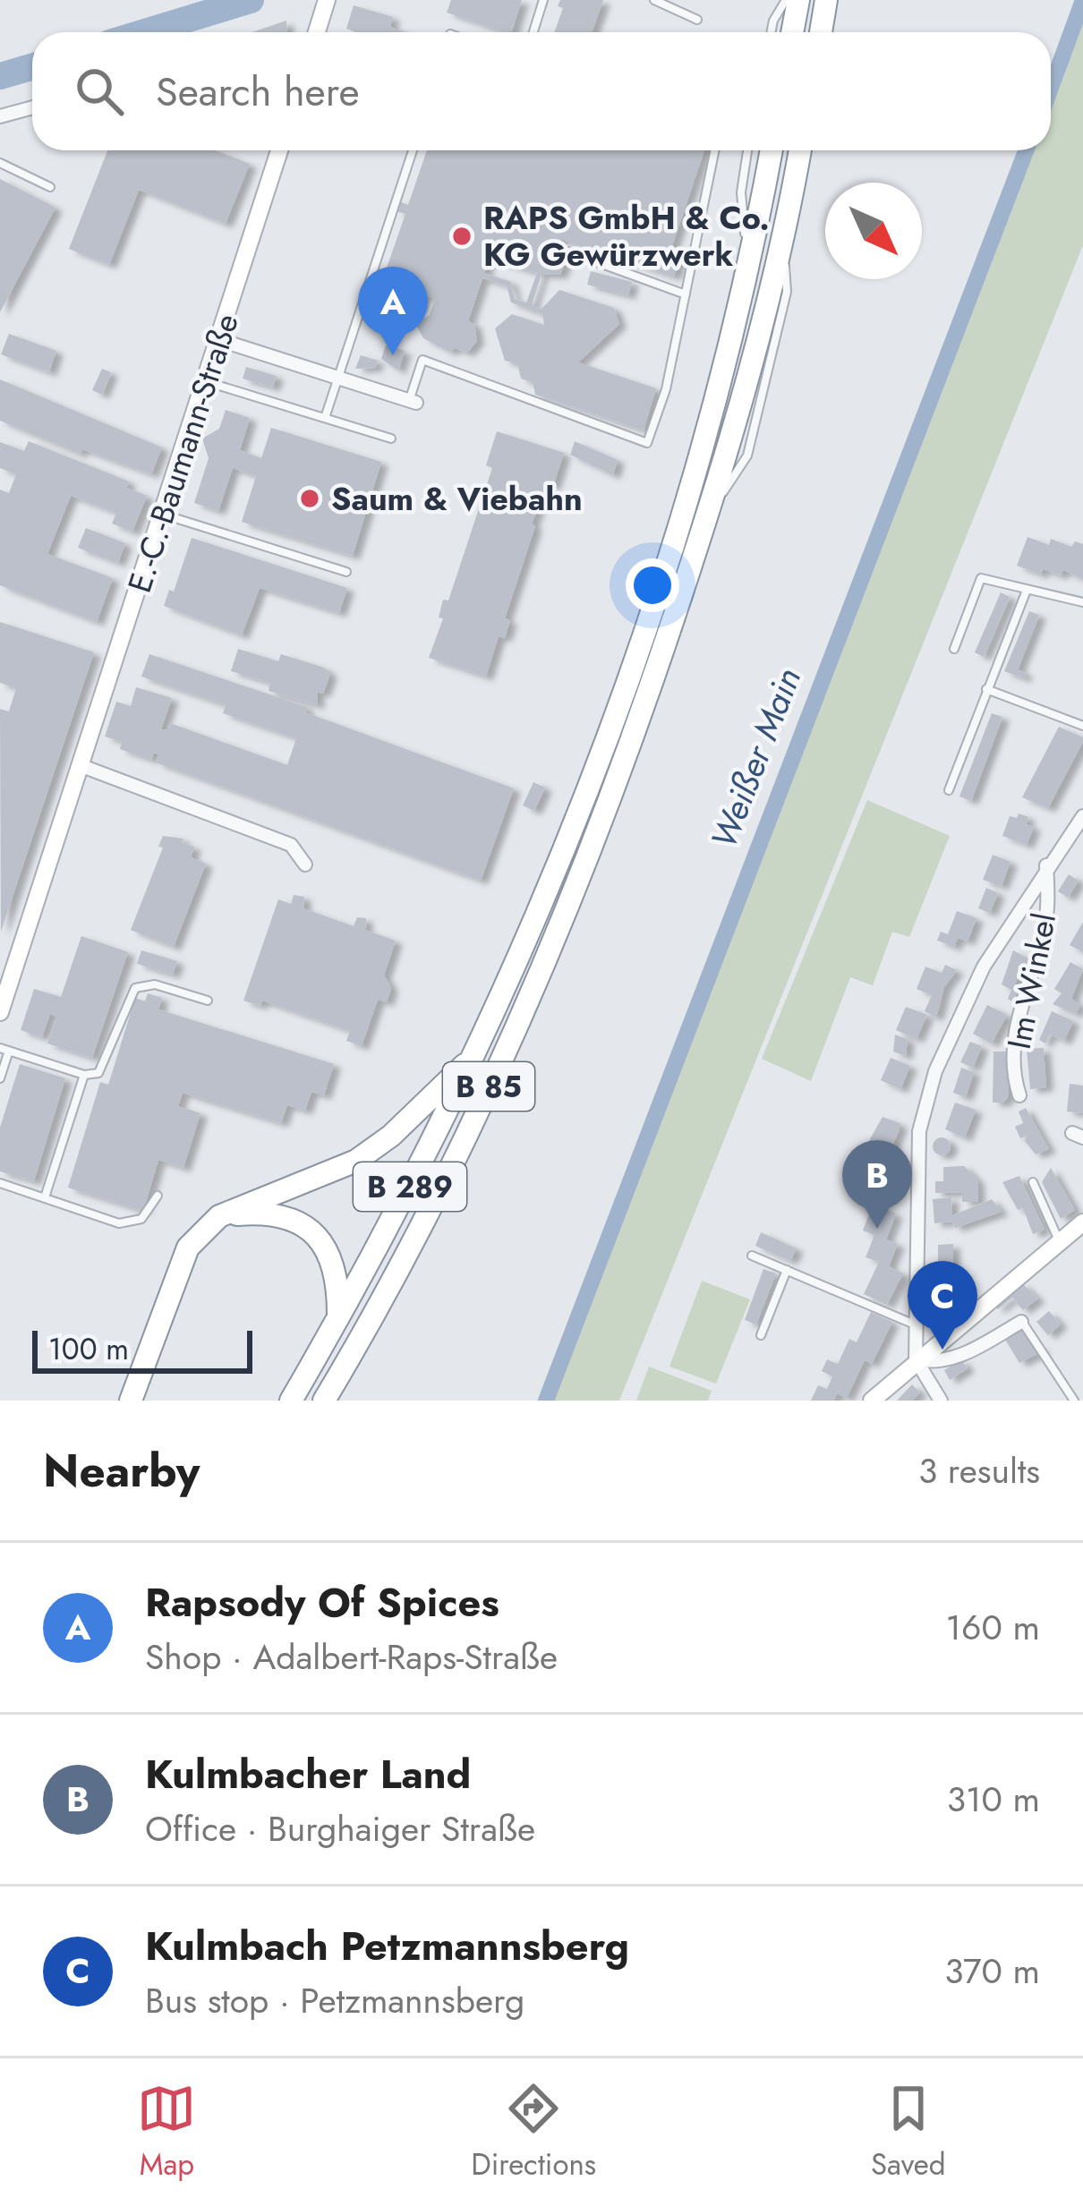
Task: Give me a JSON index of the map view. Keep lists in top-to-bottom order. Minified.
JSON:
{"streets":{"highway":["B 85","B 289"],"street":["E.-C.-Baumann-Straße","Im Winkel"]},"crossings":[["B 85","B 289"]],"water":["Weißer Main"],"places":["RAPS GmbH & Co. KG Gewürzwerk","Saum & Viebahn"],"scale_bar":"100 m","north":"bottom right","page":{"search":"Search here","pins":["A","B","C"],"scale":"100 m","heading":["Nearby","3 results"],"list":[{"mark":"A","name":"Rapsody Of Spices","note":"Shop · Adalbert-Raps-Straße","value":"160 m"},{"mark":"B","name":"Kulmbacher Land","note":"Office · Burghaiger Straße","value":"310 m"},{"mark":"C","name":"Kulmbach Petzmannsberg","note":"Bus stop · Petzmannsberg","value":"370 m"}],"nav":["Map","Directions","Saved"]}}
